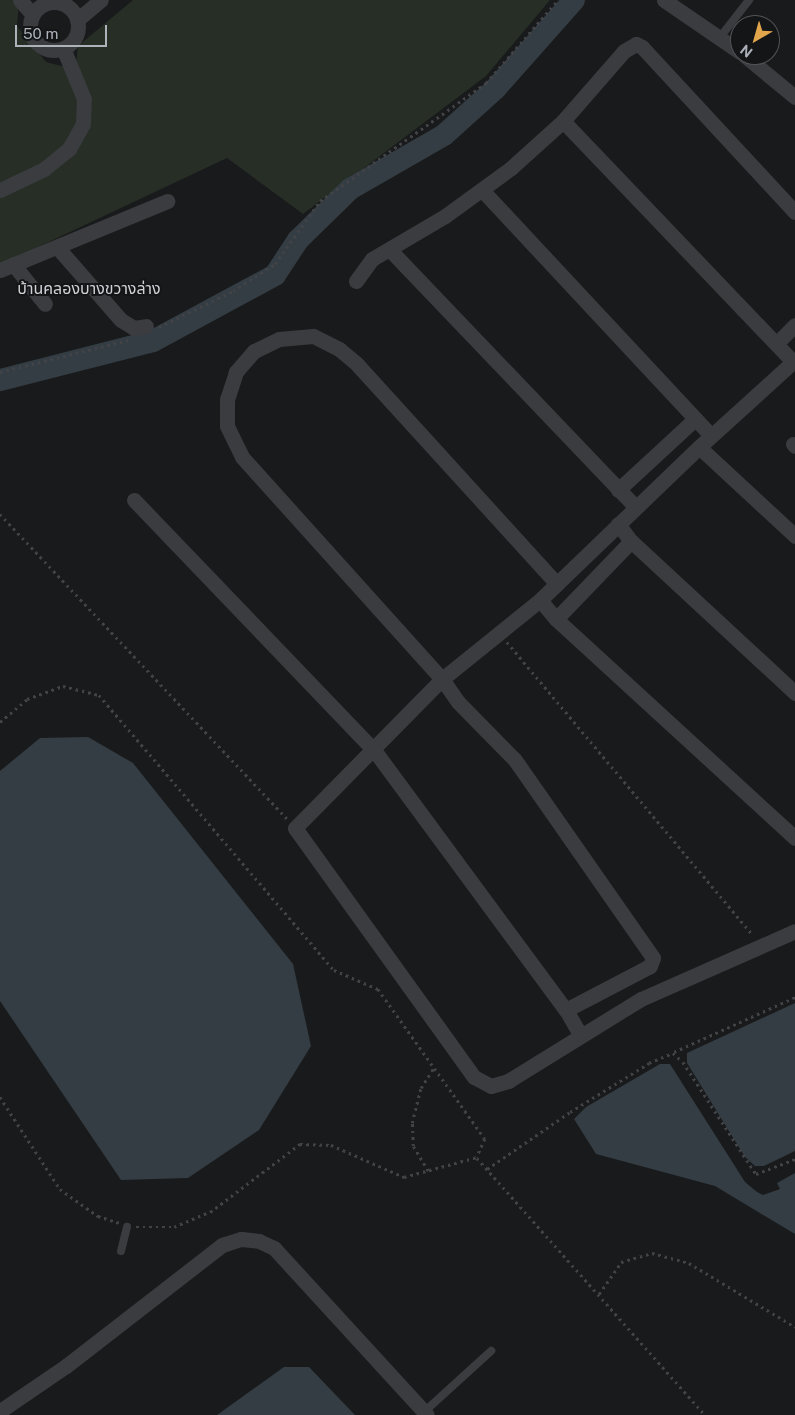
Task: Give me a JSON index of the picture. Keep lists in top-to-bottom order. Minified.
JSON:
{"districts":["บ้านคลองบางขวางล่าง"],"scale_bar":"50 m","north":"bottom left"}
